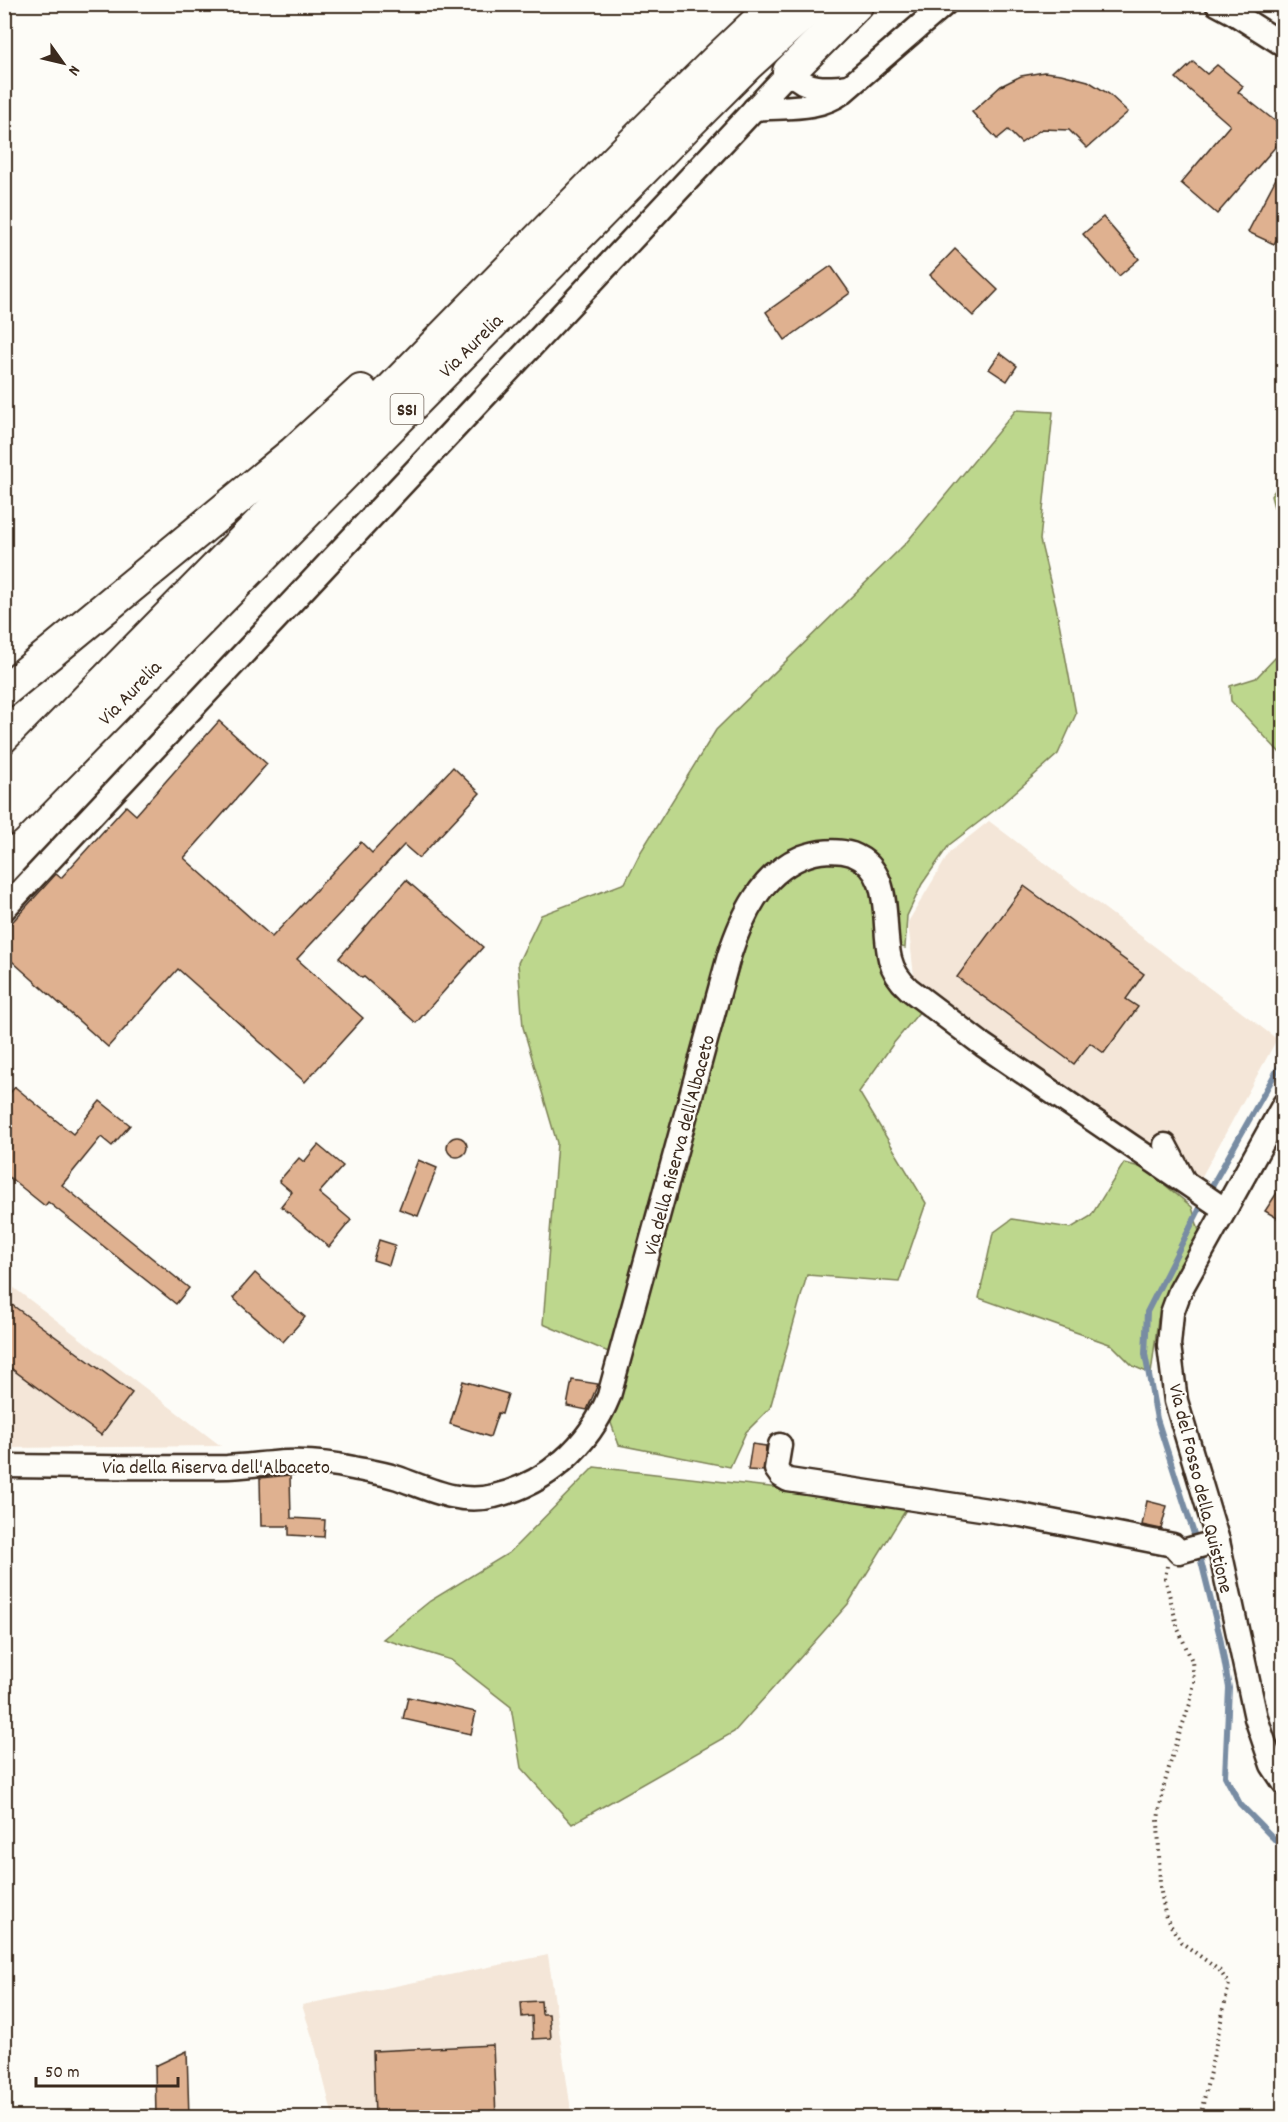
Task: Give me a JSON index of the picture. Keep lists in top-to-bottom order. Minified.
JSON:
{"streets":{"highway":["Via Aurelia","SS1"],"street":["Via della Riserva dell'Albaceto","Via del Fosso della Quistione"]},"crossings":[["Via della Riserva dell'Albaceto","Via del Fosso della Quistione"]],"scale_bar":"50 m","north":"bottom right"}
